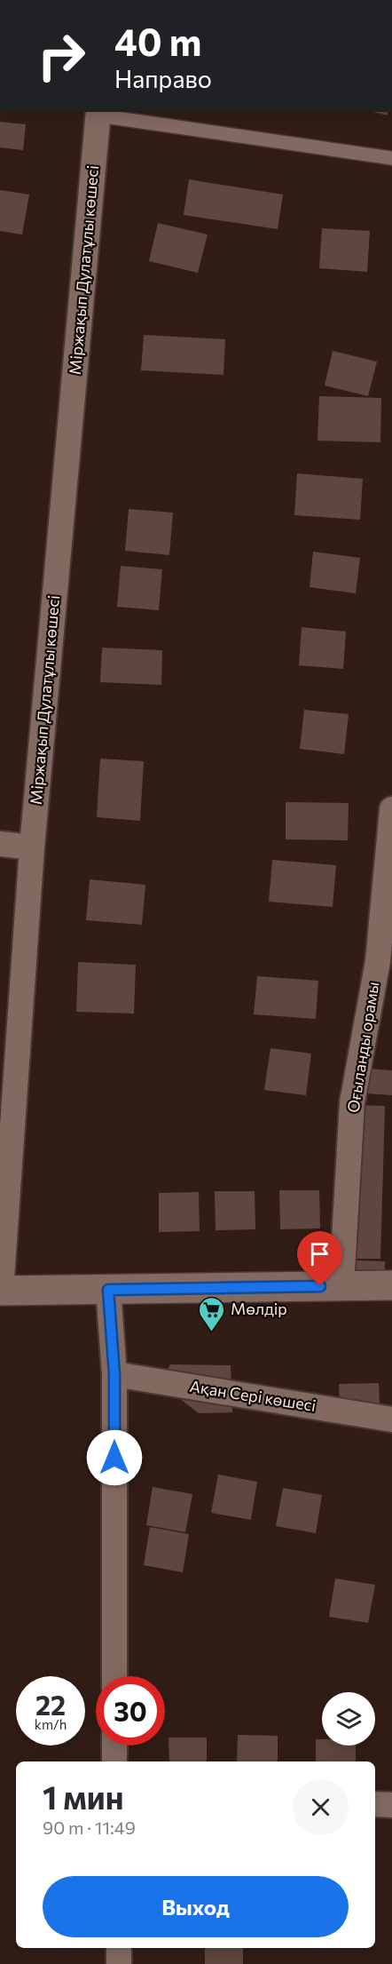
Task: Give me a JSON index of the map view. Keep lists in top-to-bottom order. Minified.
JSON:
{"streets":{"street":["Міржақып Дулатұлы көшесі","Оғыланды орамы","Ақан Сері көшесі"]},"places":{"supermarket":["Мөлдiр"]},"page":{"turn":["40 m","Направо"],"speed":"22 km/h","limit":"30","heading":["1 мин","90 m · 11:49"],"buttons":"Выход"}}
